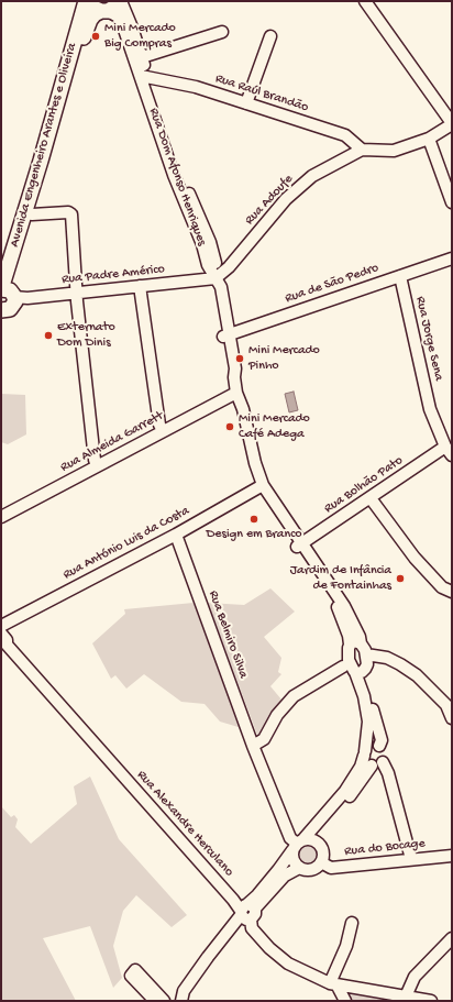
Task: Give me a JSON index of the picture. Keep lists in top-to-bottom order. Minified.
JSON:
{"streets":{"main road":["Avenida Engenheiro Arantes e Oliveira","Rua Dom Afonso Henriques"],"street":["Rua Raúl Brandão","Rua Adoufe","Rua Padre Américo","Rua de São Pedro","Rua Jorge Sena","Rua Almeida Garrett","Rua Bolhão Pato","Rua António Luis da Costa","Rua Belmiro Silva","Rua Alexandre Herculano","Rua do Bocage"]},"crossings":[["Rua Raúl Brandão","Rua Dom Afonso Henriques"],["Rua Raúl Brandão","Rua Adoufe"],["Avenida Engenheiro Arantes e Oliveira","Rua Dom Afonso Henriques"],["Avenida Engenheiro Arantes e Oliveira","Rua Padre Américo"],["Rua Dom Afonso Henriques","Rua Adoufe"],["Rua Dom Afonso Henriques","Rua Padre Américo"],["Rua Dom Afonso Henriques","Rua de São Pedro"],["Rua Dom Afonso Henriques","Rua Almeida Garrett"],["Rua Dom Afonso Henriques","Rua Bolhão Pato"],["Rua Dom Afonso Henriques","Rua António Luis da Costa"],["Rua Dom Afonso Henriques","Rua Belmiro Silva"],["Rua Dom Afonso Henriques","Rua Alexandre Herculano"],["Rua Dom Afonso Henriques","Rua do Bocage"],["Rua Adoufe","Rua Padre Américo"],["Rua de São Pedro","Rua Jorge Sena"],["Rua Jorge Sena","Rua Bolhão Pato"],["Rua António Luis da Costa","Rua Belmiro Silva"],["Rua Belmiro Silva","Rua do Bocage"]],"places":["Mini Mercado Big Compras","Externato Dom Dinis","Mini Mercado Pinho","Mini Mercado Café Adega","Design em Branco","Jardim de Infância de Fontainhas"]}
